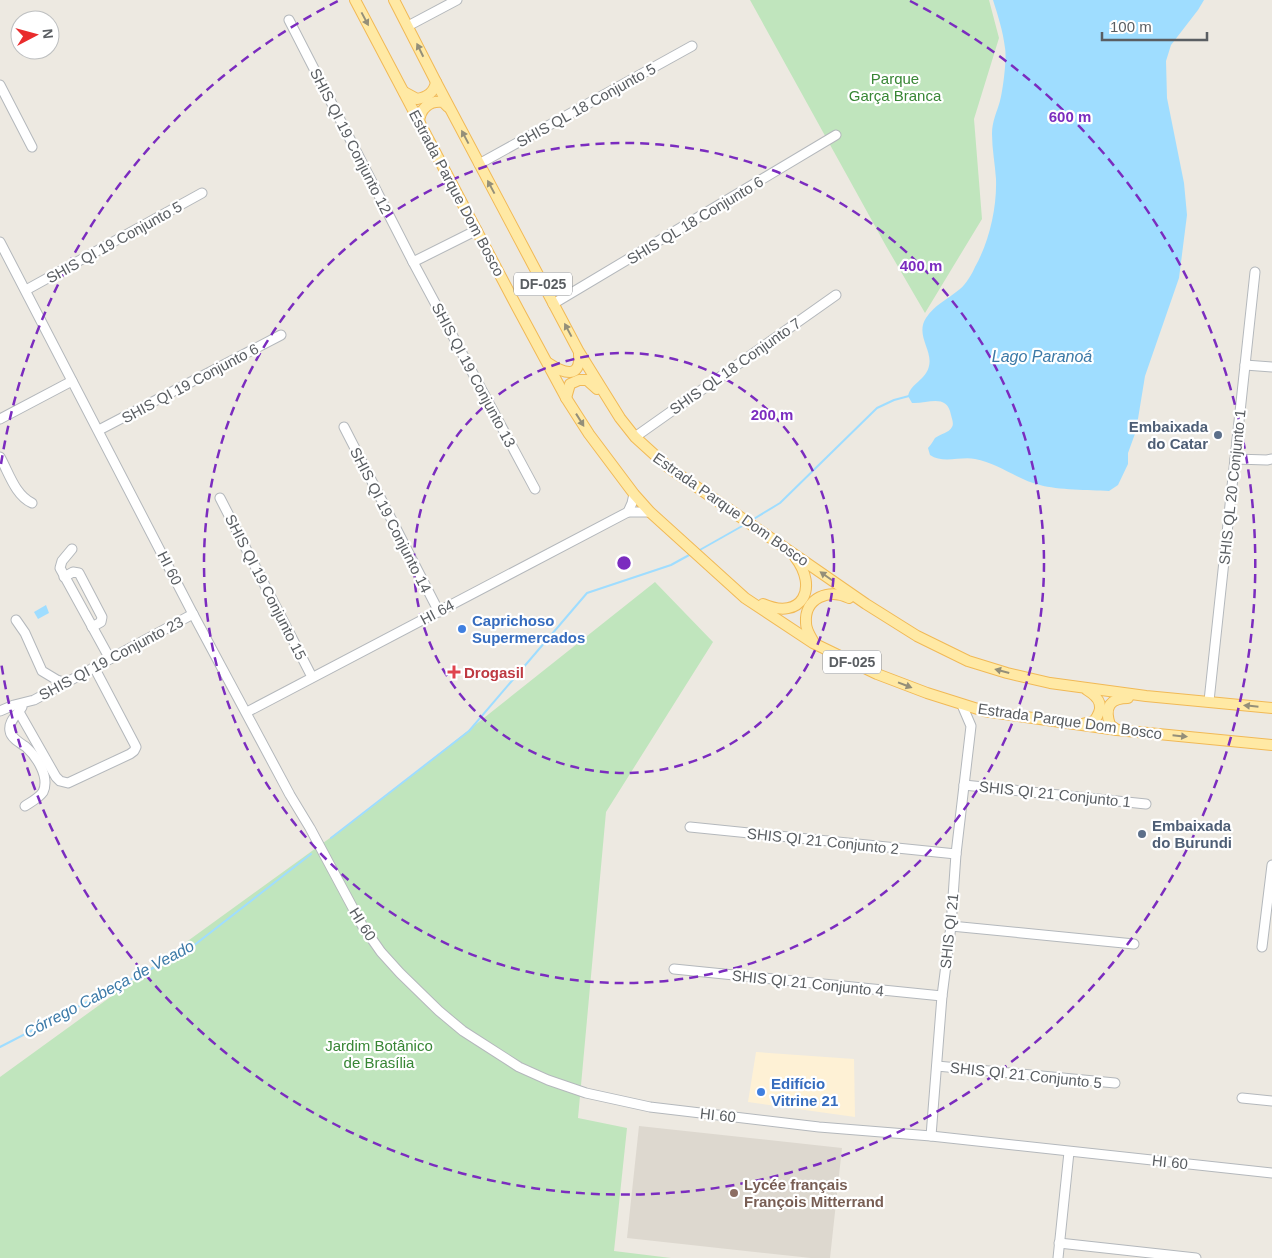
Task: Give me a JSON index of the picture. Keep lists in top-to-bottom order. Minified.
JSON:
{"streets":{"main road":["Estrada Parque Dom Bosco","DF-025"],"street":["SHIS QL 18 Conjunto 5","SHIS QI 19 Conjunto 12","SHIS QL 18 Conjunto 6","SHIS QI 19 Conjunto 5","SHIS QL 18 Conjunto 7","SHIS QI 19 Conjunto 13","SHIS QI 19 Conjunto 6","SHIS QL 20 Conjunto 1","SHIS QI 19 Conjunto 14","HI 60","SHIS QI 19 Conjunto 15","HI 64","SHIS QI 19 Conjunto 23","SHIS QI 21 Conjunto 1","SHIS QI 21 Conjunto 2","SHIS QI 21","SHIS QI 21 Conjunto 4","SHIS QI 21 Conjunto 5"]},"crossings":[["SHIS QL 18 Conjunto 5","Estrada Parque Dom Bosco"],["SHIS QI 19 Conjunto 12","SHIS QI 19 Conjunto 13"],["Estrada Parque Dom Bosco","SHIS QL 18 Conjunto 6"],["Estrada Parque Dom Bosco","SHIS QL 18 Conjunto 7"],["Estrada Parque Dom Bosco","SHIS QL 20 Conjunto 1"],["Estrada Parque Dom Bosco","HI 64"],["Estrada Parque Dom Bosco","SHIS QI 21"],["SHIS QI 19 Conjunto 5","HI 60"],["SHIS QI 19 Conjunto 6","HI 60"],["SHIS QI 19 Conjunto 14","HI 64"],["HI 60","HI 64"],["HI 60","SHIS QI 19 Conjunto 23"],["HI 60","SHIS QI 21"],["SHIS QI 19 Conjunto 15","HI 64"],["SHIS QI 21 Conjunto 1","SHIS QI 21"],["SHIS QI 21 Conjunto 2","SHIS QI 21"],["SHIS QI 21","SHIS QI 21 Conjunto 4"],["SHIS QI 21","SHIS QI 21 Conjunto 5"]],"water":["Lago Paranoá","Córrego Cabeça de Veado"],"parks":["Parque Garça Branca","Jardim Botânico de Brasília"],"places":{"other":["Embaixada do Catar","Caprichoso Supermercados","Embaixada do Burundi","Edifício Vitrine 21","Lycée français François Mitterrand"],"health":["Drogasil"]},"scale_bar":"100 m","north":"right","rings":["600 m","400 m","200 m"]}
